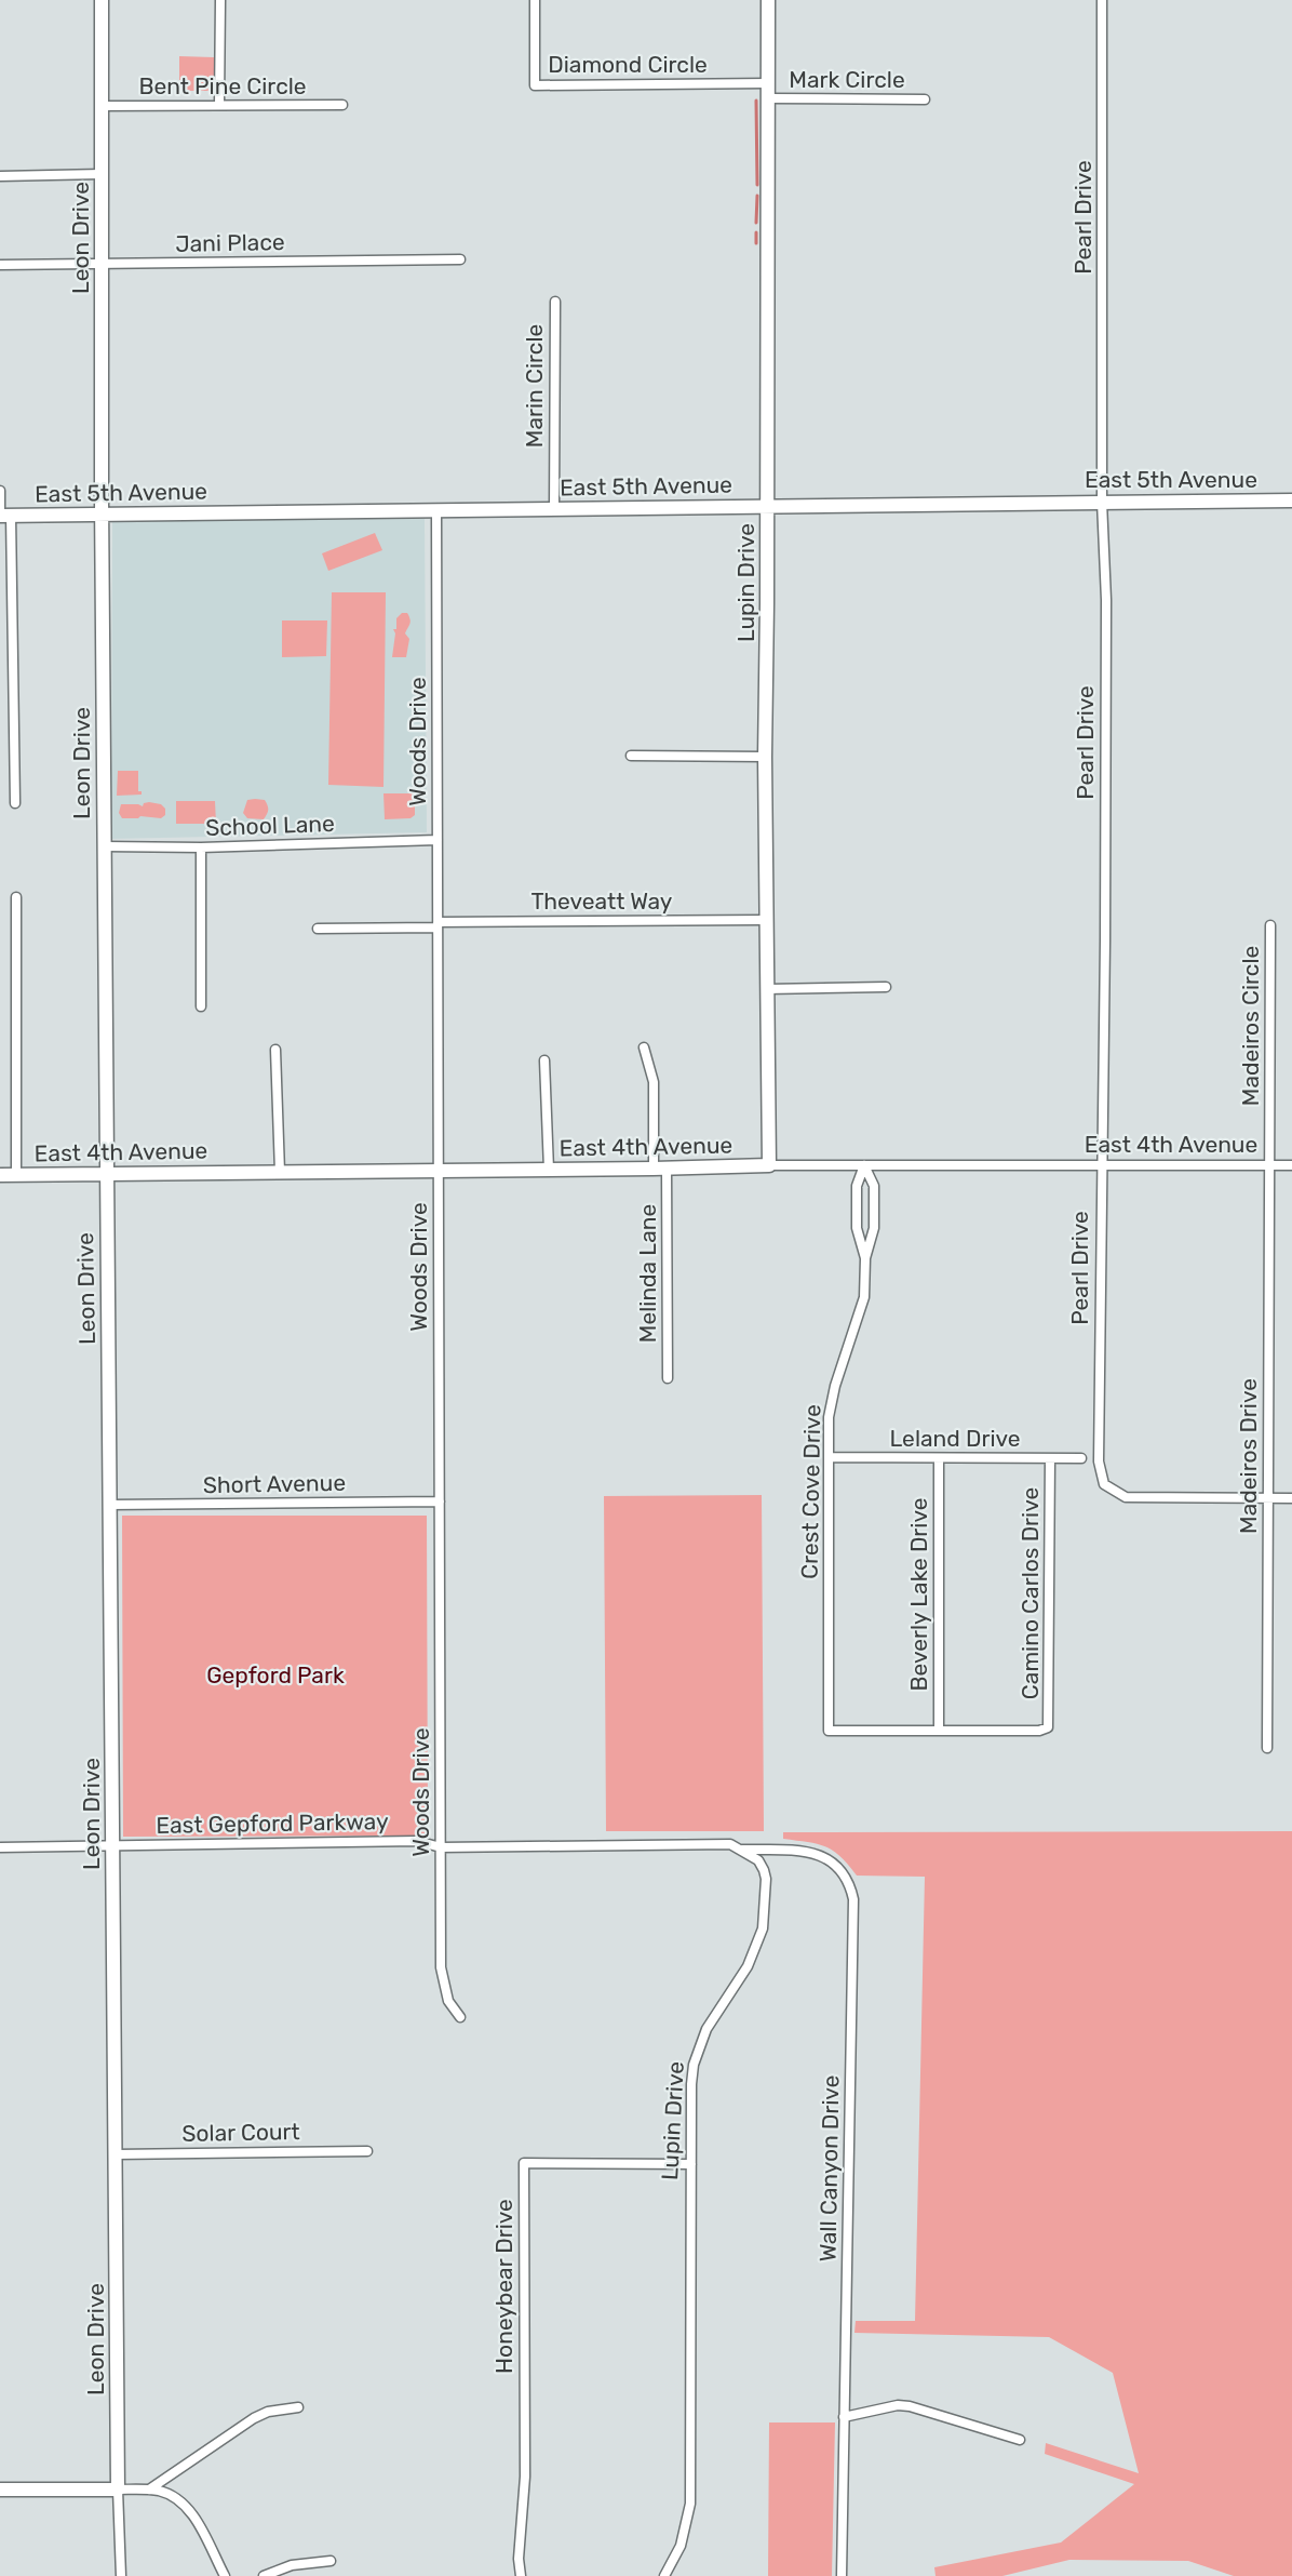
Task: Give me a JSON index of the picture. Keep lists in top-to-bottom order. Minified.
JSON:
{"streets":{"street":["Diamond Circle","Mark Circle","Bent Pine Circle","Pearl Drive","Leon Drive","Jani Place","Marin Circle","East 5th Avenue","Lupin Drive","Woods Drive","School Lane","Theveatt Way","Madeiros Circle","East 4th Avenue","Melinda Lane","Leland Drive","Madeiros Drive","Short Avenue","Crest Cove Drive","Camino Carlos Drive","Beverly Lake Drive","East Gepford Parkway","Solar Court","Wall Canyon Drive","Honeybear Drive"]},"crossings":[["Diamond Circle","Lupin Drive"],["Mark Circle","Lupin Drive"],["Bent Pine Circle","Leon Drive"],["Pearl Drive","East 5th Avenue"],["Pearl Drive","East 4th Avenue"],["Pearl Drive","Madeiros Drive"],["Leon Drive","Jani Place"],["Leon Drive","East 5th Avenue"],["Leon Drive","School Lane"],["Leon Drive","East 4th Avenue"],["Leon Drive","Short Avenue"],["Leon Drive","East Gepford Parkway"],["Leon Drive","Solar Court"],["Marin Circle","East 5th Avenue"],["East 5th Avenue","Lupin Drive"],["East 5th Avenue","Woods Drive"],["Lupin Drive","Theveatt Way"],["Lupin Drive","East 4th Avenue"],["Lupin Drive","East Gepford Parkway"],["Lupin Drive","Wall Canyon Drive"],["Lupin Drive","Honeybear Drive"],["Woods Drive","School Lane"],["Woods Drive","Theveatt Way"],["Woods Drive","East 4th Avenue"],["Woods Drive","Short Avenue"],["Woods Drive","East Gepford Parkway"],["Madeiros Circle","East 4th Avenue"],["Madeiros Circle","Madeiros Drive"],["East 4th Avenue","Melinda Lane"],["East 4th Avenue","Madeiros Drive"],["East 4th Avenue","Crest Cove Drive"],["Leland Drive","Crest Cove Drive"],["Leland Drive","Camino Carlos Drive"],["Leland Drive","Beverly Lake Drive"],["Crest Cove Drive","Camino Carlos Drive"],["Crest Cove Drive","Beverly Lake Drive"],["Camino Carlos Drive","Beverly Lake Drive"],["East Gepford Parkway","Wall Canyon Drive"]],"parks":["Gepford Park"]}
